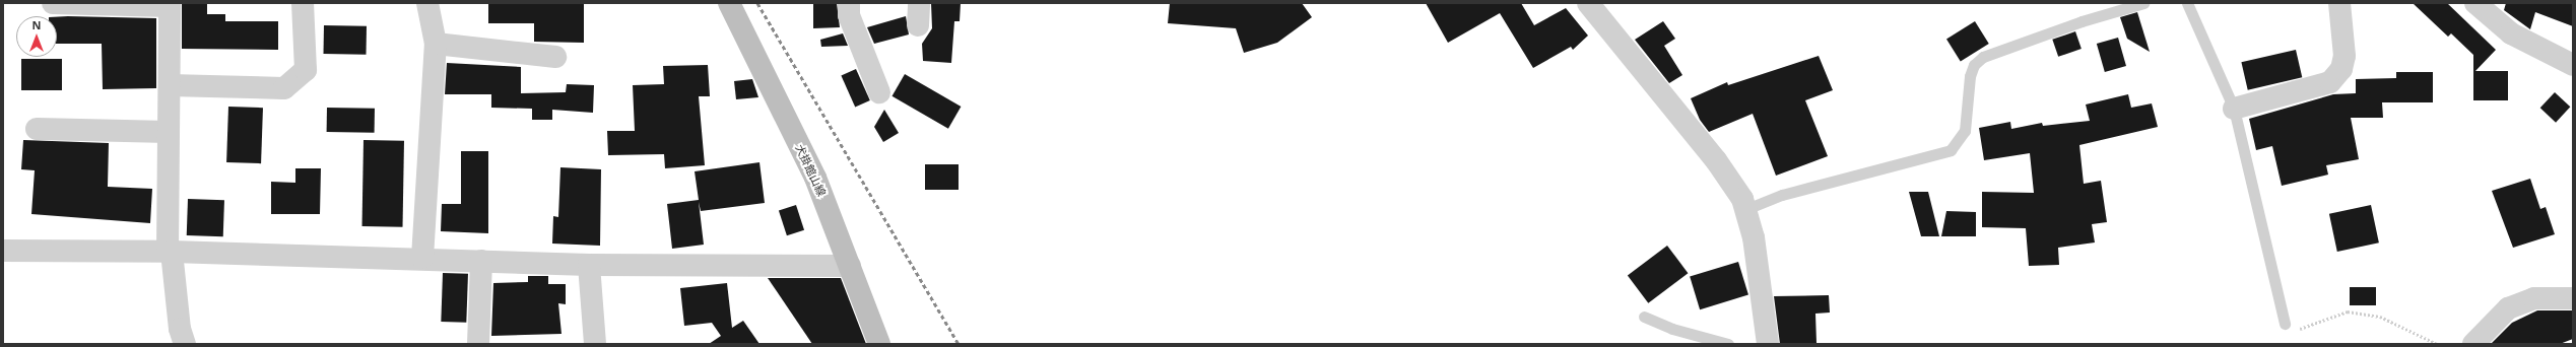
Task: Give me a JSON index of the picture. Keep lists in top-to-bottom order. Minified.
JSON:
{"streets":{"main road":["犬掛館山線"]},"north":"top"}
